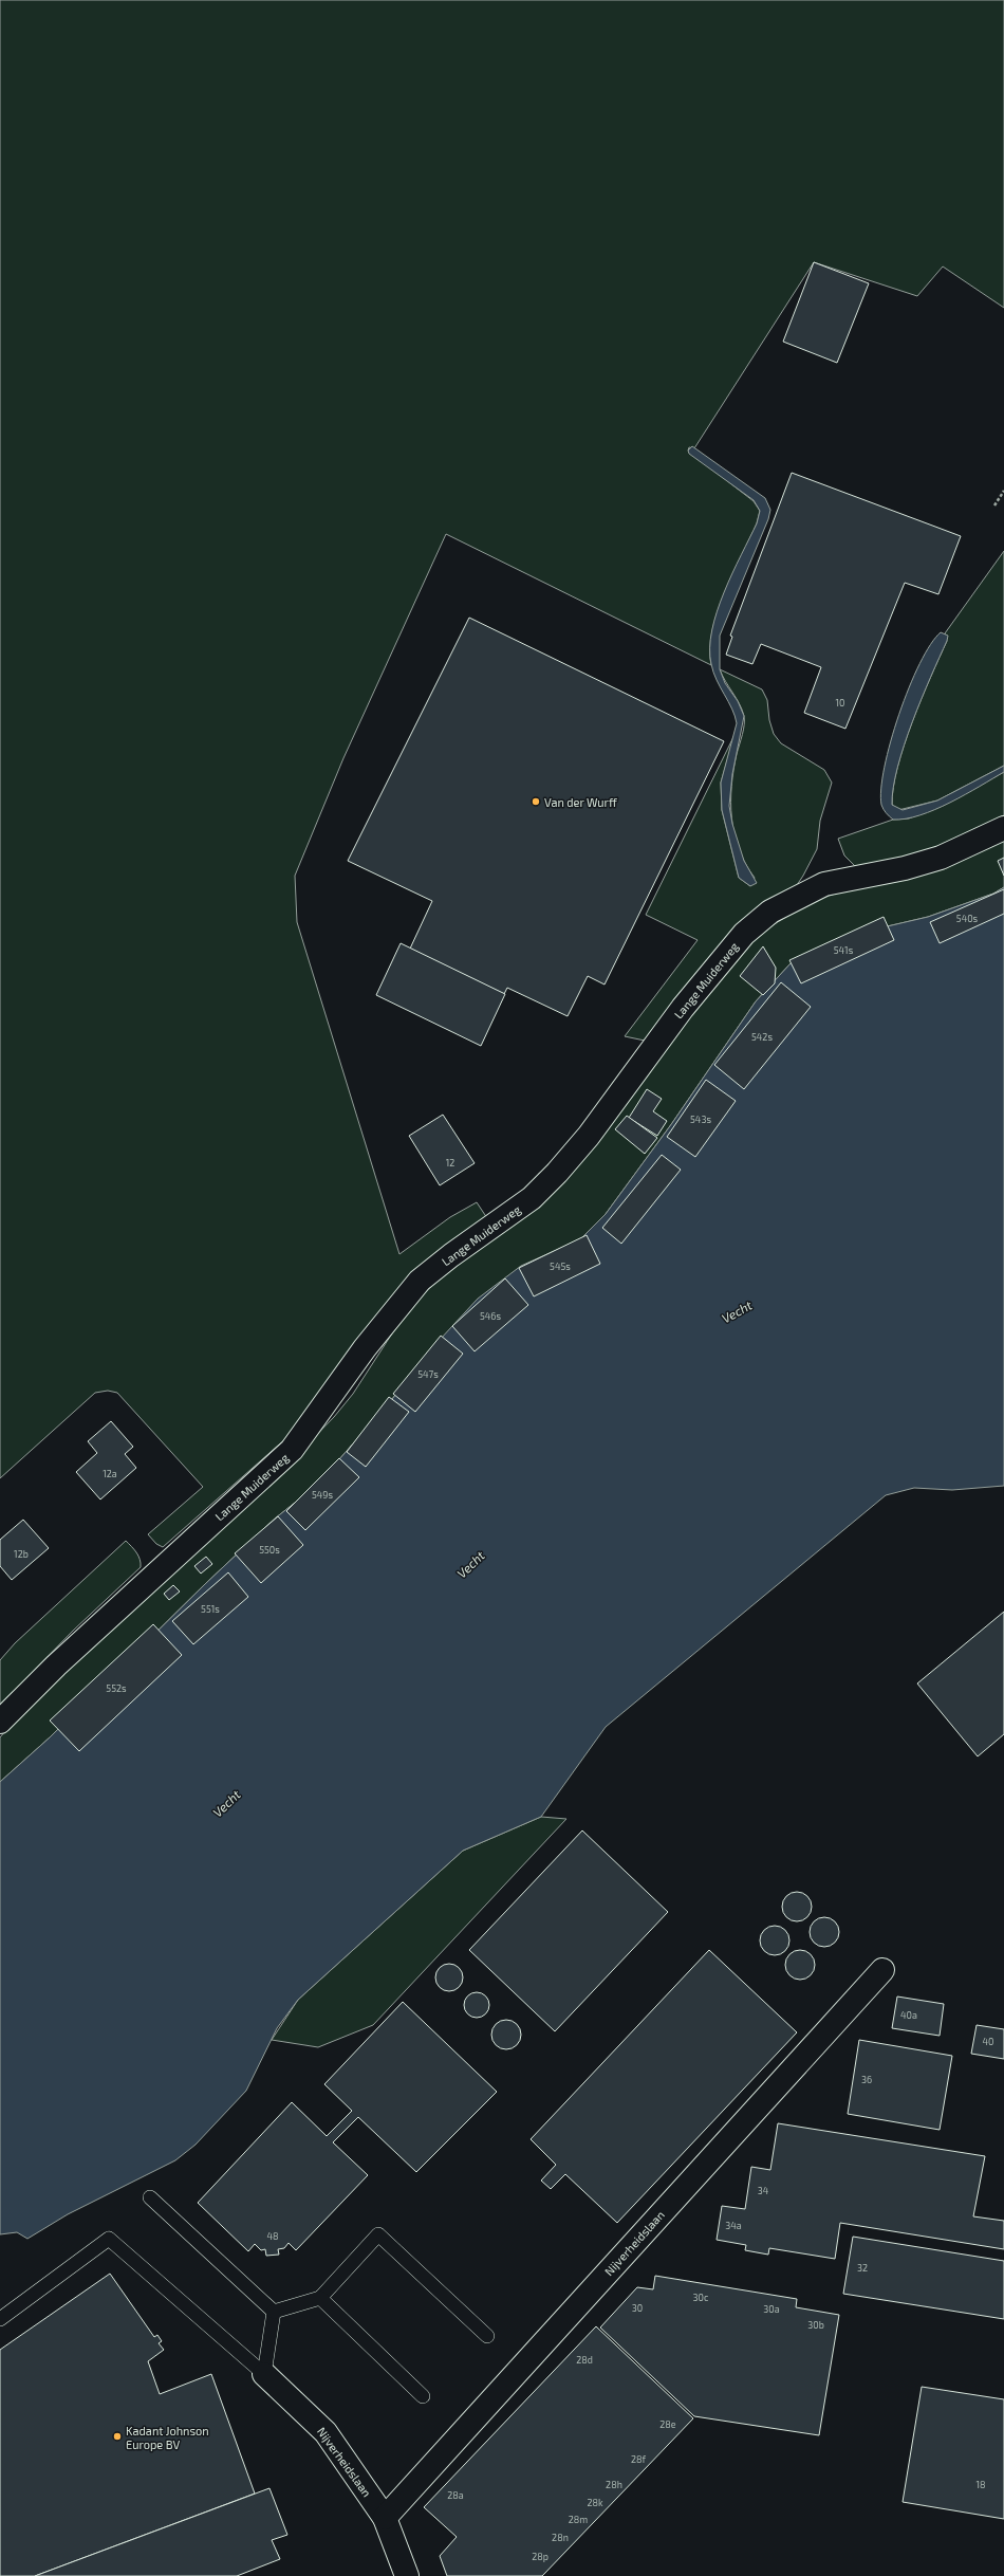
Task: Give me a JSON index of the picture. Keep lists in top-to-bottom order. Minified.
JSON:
{"streets":{"street":["Lange Muiderweg","Nijverheidslaan"]},"water":["Vecht"],"places":["Van der Wurff","Kadant Johnson Europe BV"],"house_numbers":["10","540s","541s","542s","543s","12","545s","546s","547s","12a","549s","550s","12b","551s","552s","40a","40","36","34","34a","48","32","30c","30","30a","30b","28d","28e","28f","28h","18","28a","28k","28m","28n","28p"]}
